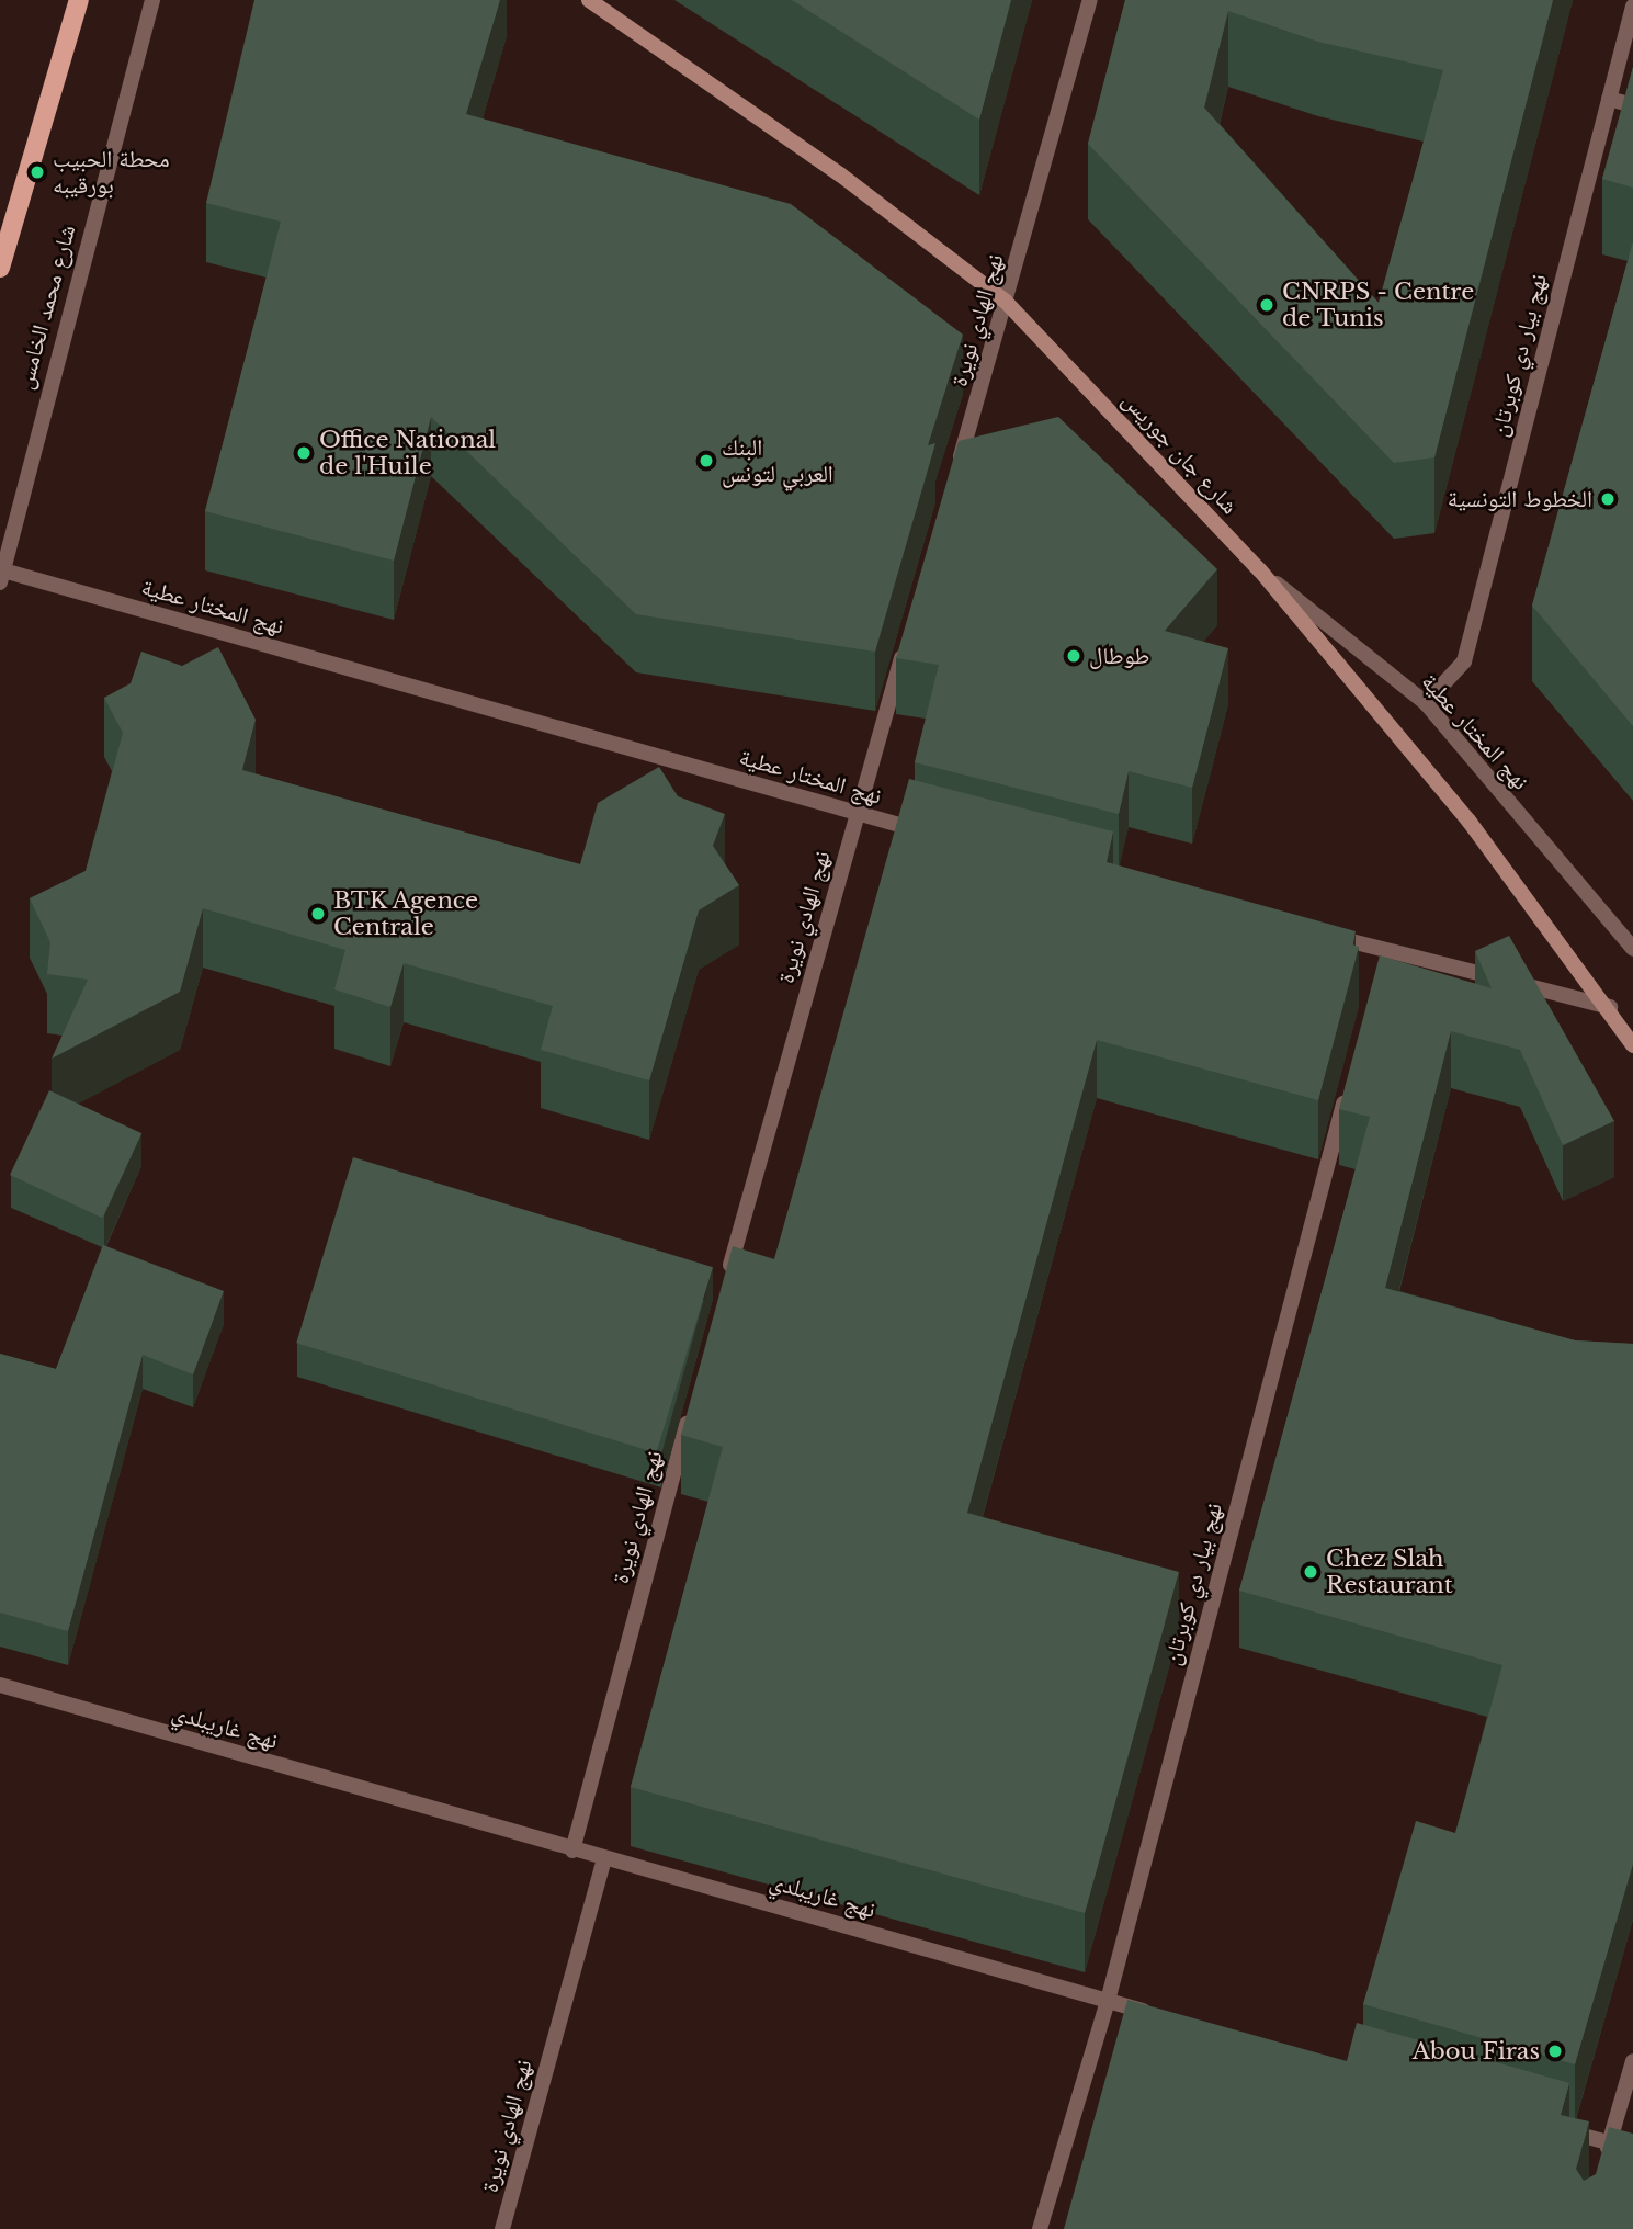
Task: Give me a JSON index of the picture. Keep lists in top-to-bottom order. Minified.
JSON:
{"streets":{"main road":["شارع جان جوريس"],"street":["شارع محمد الخامس","نهج الهادي نويرة","نهج بيار دي كوبرتان","نهج المختار عطية","نهج غاريبلدي"]},"crossings":[["شارع محمد الخامس","نهج المختار عطية"],["نهج الهادي نويرة","شارع جان جوريس"],["نهج الهادي نويرة","نهج المختار عطية"],["نهج الهادي نويرة","نهج غاريبلدي"],["نهج بيار دي كوبرتان","نهج المختار عطية"],["نهج بيار دي كوبرتان","نهج غاريبلدي"],["شارع جان جوريس","نهج المختار عطية"]],"places":["محطة الحبيب بورقيبه","CNRPS - Centre de Tunis","Office National de l'Huile","البنك العربي لتونس","الخطوط التونسية","طوطال","BTK Agence Centrale","Chez Slah Restaurant","Abou Firas"]}
